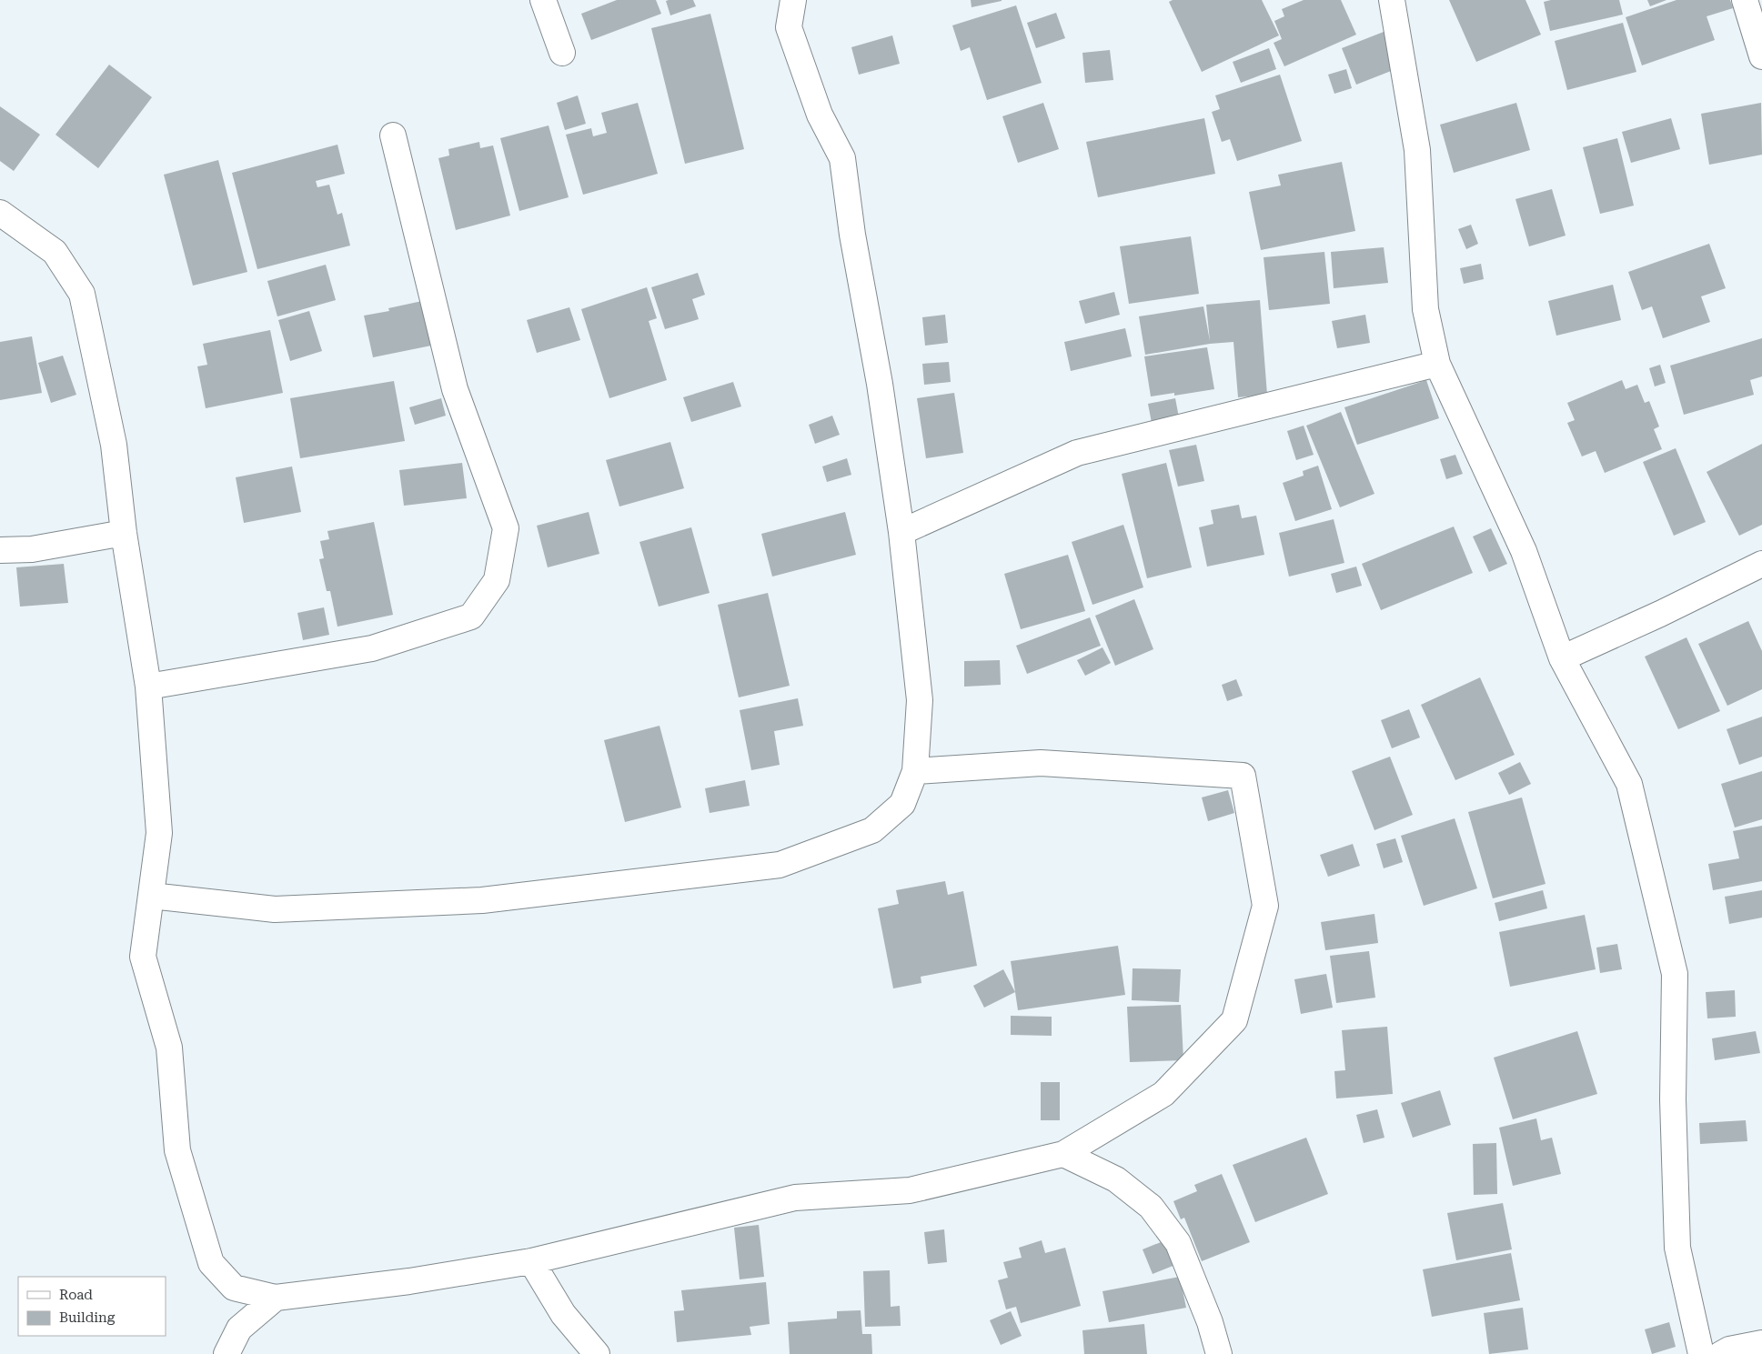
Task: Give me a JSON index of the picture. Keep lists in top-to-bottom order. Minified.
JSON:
{"legend":["Road","Building"]}
